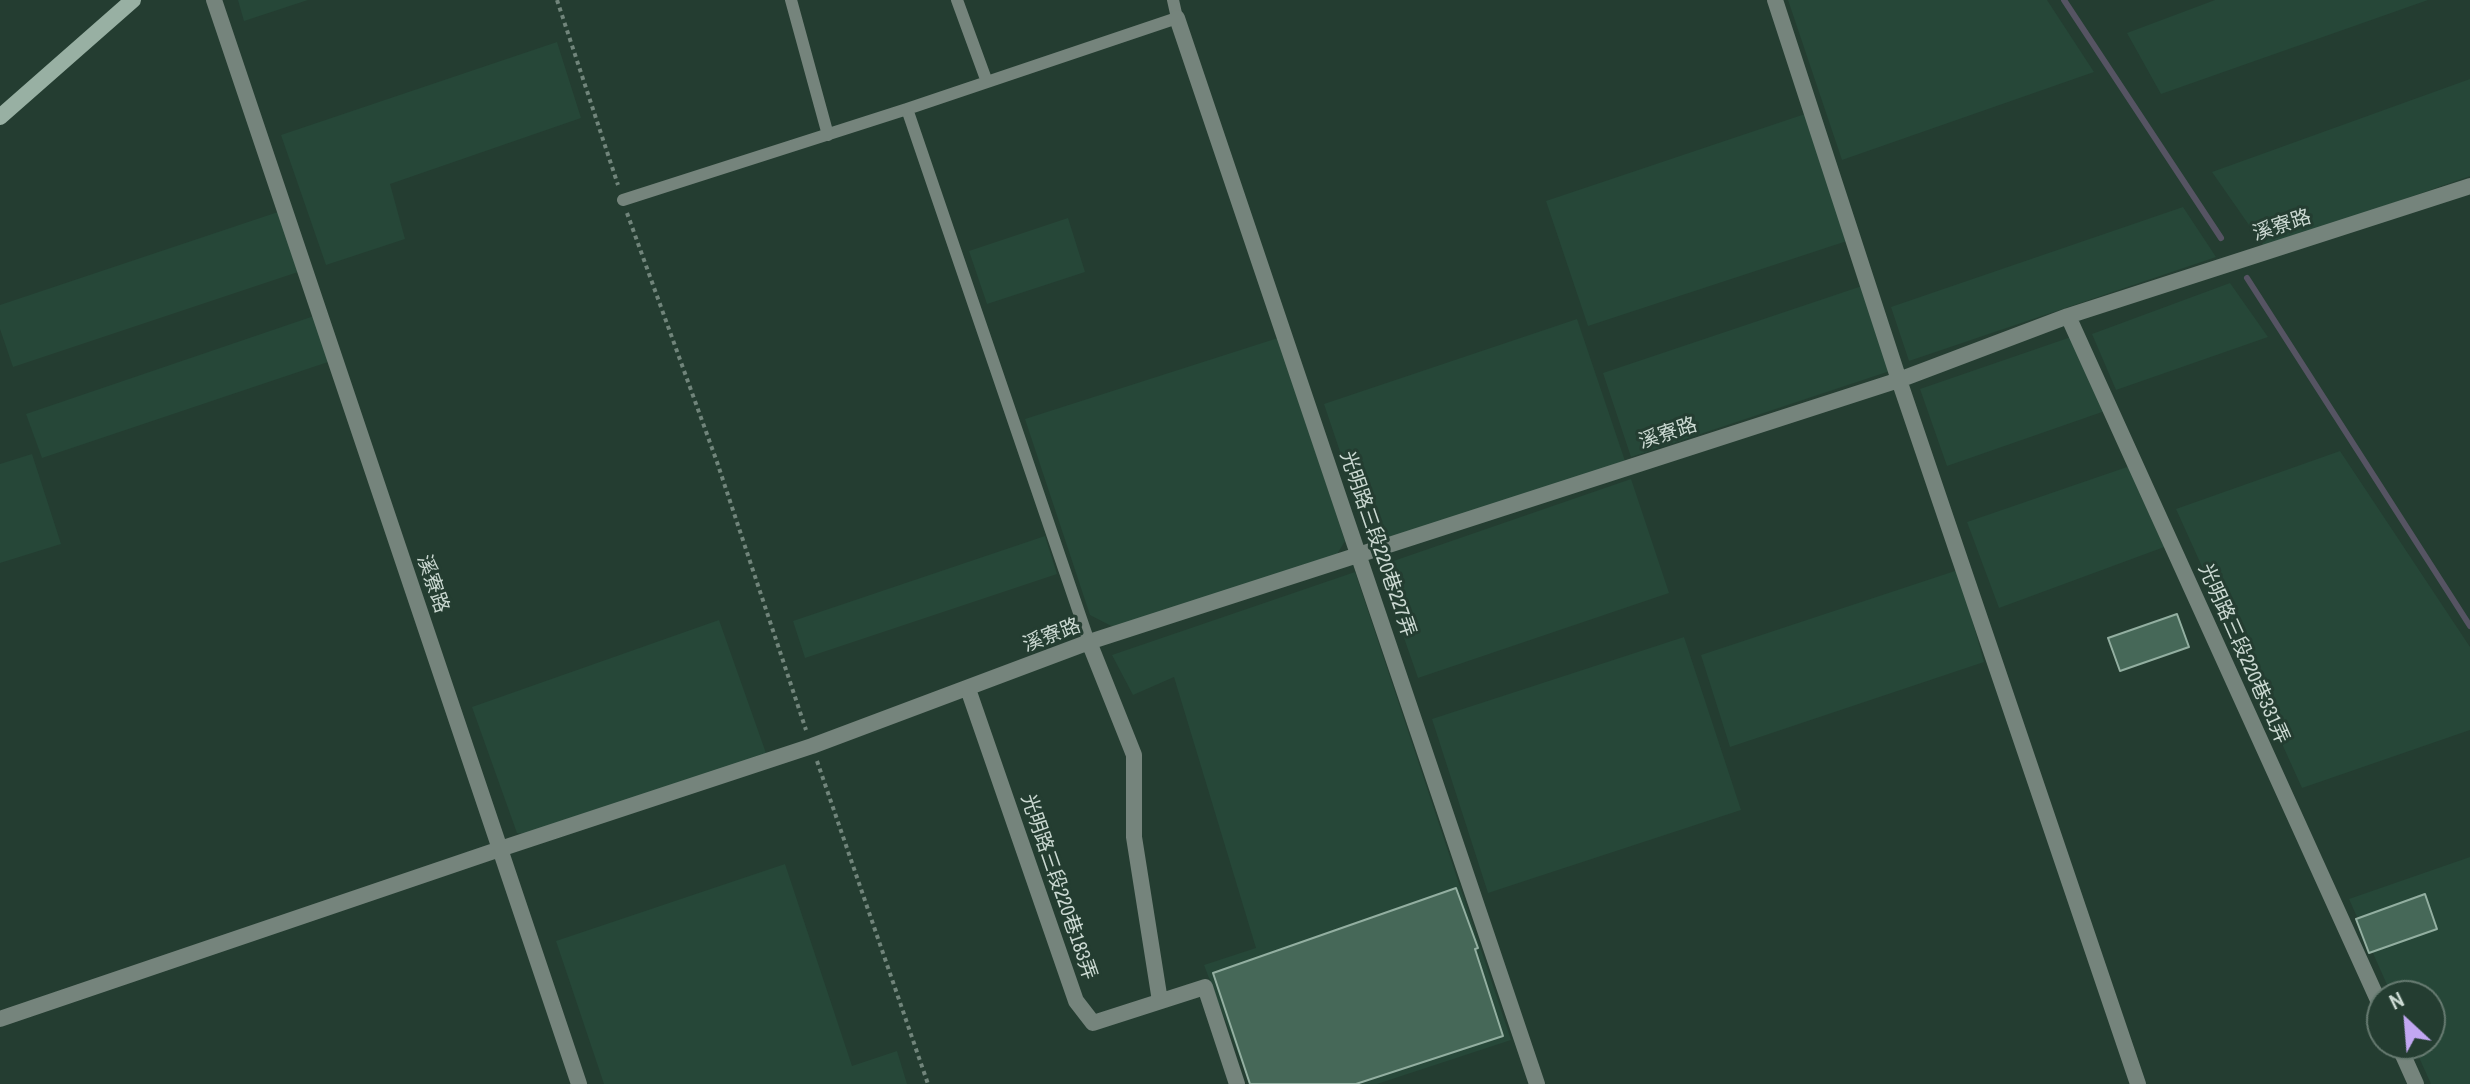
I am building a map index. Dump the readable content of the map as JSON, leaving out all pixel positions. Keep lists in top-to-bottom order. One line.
{"streets":{"street":["溪寮路","光明路三段220巷227弄","光明路三段220巷331弄","光明路三段220巷183弄"]},"crossings":[["溪寮路","光明路三段220巷227弄"],["溪寮路","光明路三段220巷331弄"],["溪寮路","光明路三段220巷183弄"]],"north":"top left"}
